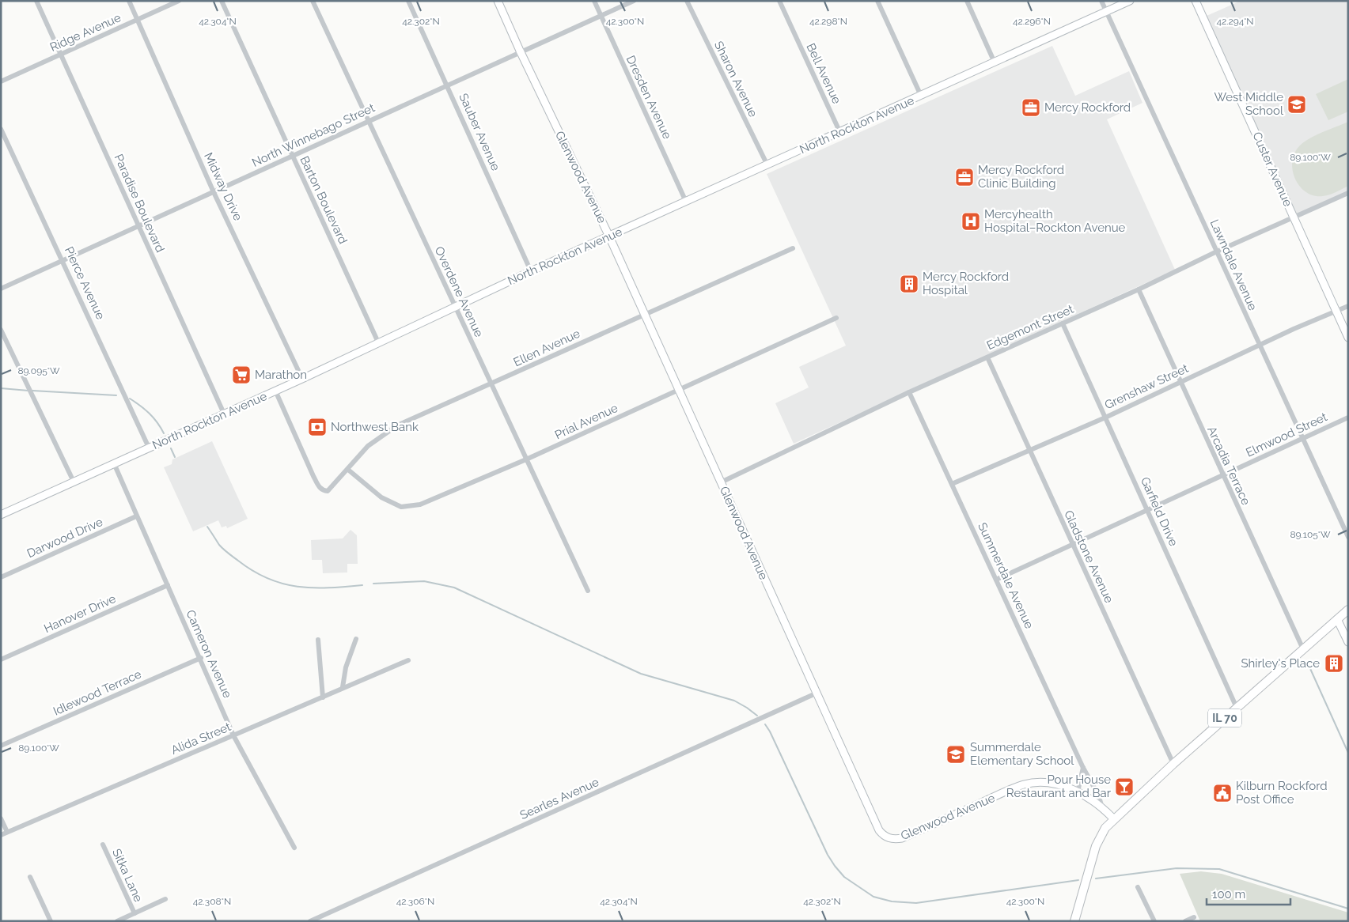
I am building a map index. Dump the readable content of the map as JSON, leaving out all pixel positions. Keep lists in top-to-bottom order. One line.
{"streets":{"main road":["IL 70"],"street":["Ridge Avenue","Bell Avenue","Sharon Avenue","Dresden Avenue","North Rockton Avenue","Sauber Avenue","North Winnebago Street","Custer Avenue","Glenwood Avenue","Midway Drive","Barton Boulevard","Paradise Boulevard","Lawndale Avenue","Pierce Avenue","Overdene Avenue","Edgemont Street","Ellen Avenue","Grenshaw Street","Prial Avenue","Elmwood Street","Arcadia Terrace","Garfield Drive","Darwood Drive","Gladstone Avenue","Summerdale Avenue","Hanover Drive","Cameron Avenue","Idlewood Terrace","Alida Street","Searles Avenue","Sitka Lane"]},"crossings":[["Ridge Avenue","Midway Drive"],["Ridge Avenue","Paradise Boulevard"],["Bell Avenue","North Rockton Avenue"],["Sharon Avenue","North Rockton Avenue"],["Dresden Avenue","North Rockton Avenue"],["Dresden Avenue","North Winnebago Street"],["North Rockton Avenue","Sauber Avenue"],["North Rockton Avenue","Glenwood Avenue"],["North Rockton Avenue","Midway Drive"],["North Rockton Avenue","Barton Boulevard"],["North Rockton Avenue","Paradise Boulevard"],["North Rockton Avenue","Lawndale Avenue"],["North Rockton Avenue","Pierce Avenue"],["North Rockton Avenue","Overdene Avenue"],["North Rockton Avenue","Ellen Avenue"],["North Rockton Avenue","Cameron Avenue"],["Sauber Avenue","North Winnebago Street"],["North Winnebago Street","Glenwood Avenue"],["North Winnebago Street","Midway Drive"],["North Winnebago Street","Barton Boulevard"],["North Winnebago Street","Paradise Boulevard"],["North Winnebago Street","Pierce Avenue"],["North Winnebago Street","Overdene Avenue"],["Custer Avenue","Edgemont Street"],["Custer Avenue","Grenshaw Street"],["Glenwood Avenue","Edgemont Street"],["Glenwood Avenue","Ellen Avenue"],["Glenwood Avenue","Prial Avenue"],["Glenwood Avenue","Summerdale Avenue"],["Glenwood Avenue","IL 70"],["Glenwood Avenue","Searles Avenue"],["Lawndale Avenue","Edgemont Street"],["Lawndale Avenue","Grenshaw Street"],["Lawndale Avenue","Elmwood Street"],["Overdene Avenue","Ellen Avenue"],["Overdene Avenue","Prial Avenue"],["Edgemont Street","Arcadia Terrace"],["Edgemont Street","Garfield Drive"],["Edgemont Street","Gladstone Avenue"],["Edgemont Street","Summerdale Avenue"],["Ellen Avenue","Prial Avenue"],["Grenshaw Street","Arcadia Terrace"],["Grenshaw Street","Garfield Drive"],["Grenshaw Street","Gladstone Avenue"],["Grenshaw Street","Summerdale Avenue"],["Elmwood Street","Arcadia Terrace"],["Elmwood Street","Garfield Drive"],["Elmwood Street","Gladstone Avenue"],["Elmwood Street","Summerdale Avenue"],["Arcadia Terrace","IL 70"],["Garfield Drive","IL 70"],["Darwood Drive","Cameron Avenue"],["Gladstone Avenue","IL 70"],["Hanover Drive","Cameron Avenue"],["Cameron Avenue","Idlewood Terrace"],["Cameron Avenue","Alida Street"]],"places":{"school or university":["West Middle School","Summerdale Elementary School"],"office":["Mercy Rockford","Mercy Rockford Clinic Building"],"hospital":["Mercyhealth Hospital–Rockton Avenue"],"building":["Mercy Rockford Hospital","Shirley's Place"],"supermarket":["Marathon"],"bank":["Northwest Bank"],"bar":["Pour House Restaurant and Bar"],"public building":["Kilburn Rockford Post Office"]},"scale_bar":"100 m","coordinates":["42.300°N","42.304°N","42.302°N","42.298°N","42.296°N","42.294°N","89.100°W","89.095°W","89.105°W","42.308°N","42.306°N"]}
